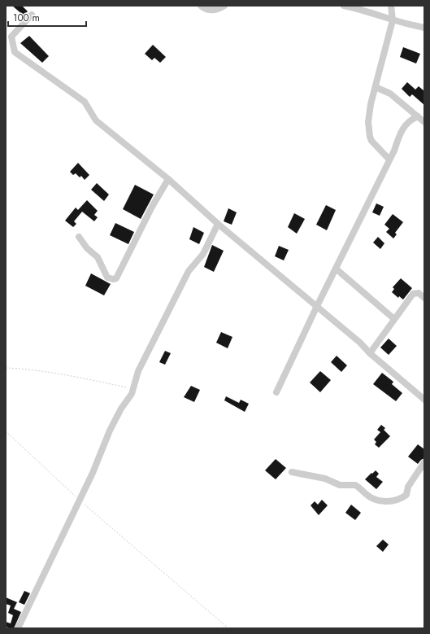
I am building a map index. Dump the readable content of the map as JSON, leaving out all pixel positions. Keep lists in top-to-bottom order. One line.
{"scale_bar":"100 m"}
